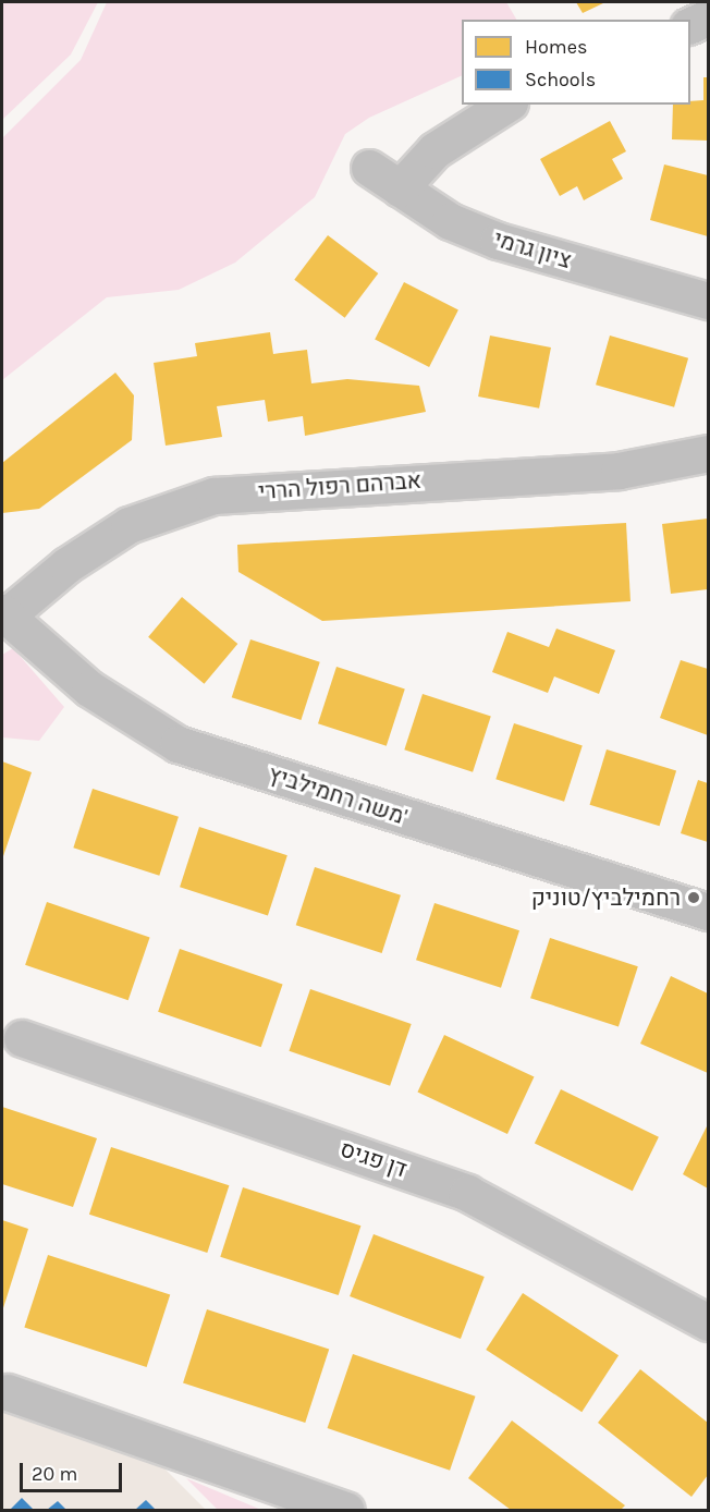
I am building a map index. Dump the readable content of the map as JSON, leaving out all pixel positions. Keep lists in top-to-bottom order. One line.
{"streets":{"street":["ציון גרמי","אברהם רפול הררי","משה רחמילביץ'","דן פגיס"]},"crossings":[["אברהם רפול הררי","משה רחמילביץ'"]],"places":["רחמילביץ/טוניק"],"legend":["Homes","Schools"],"scale_bar":"20 m"}
